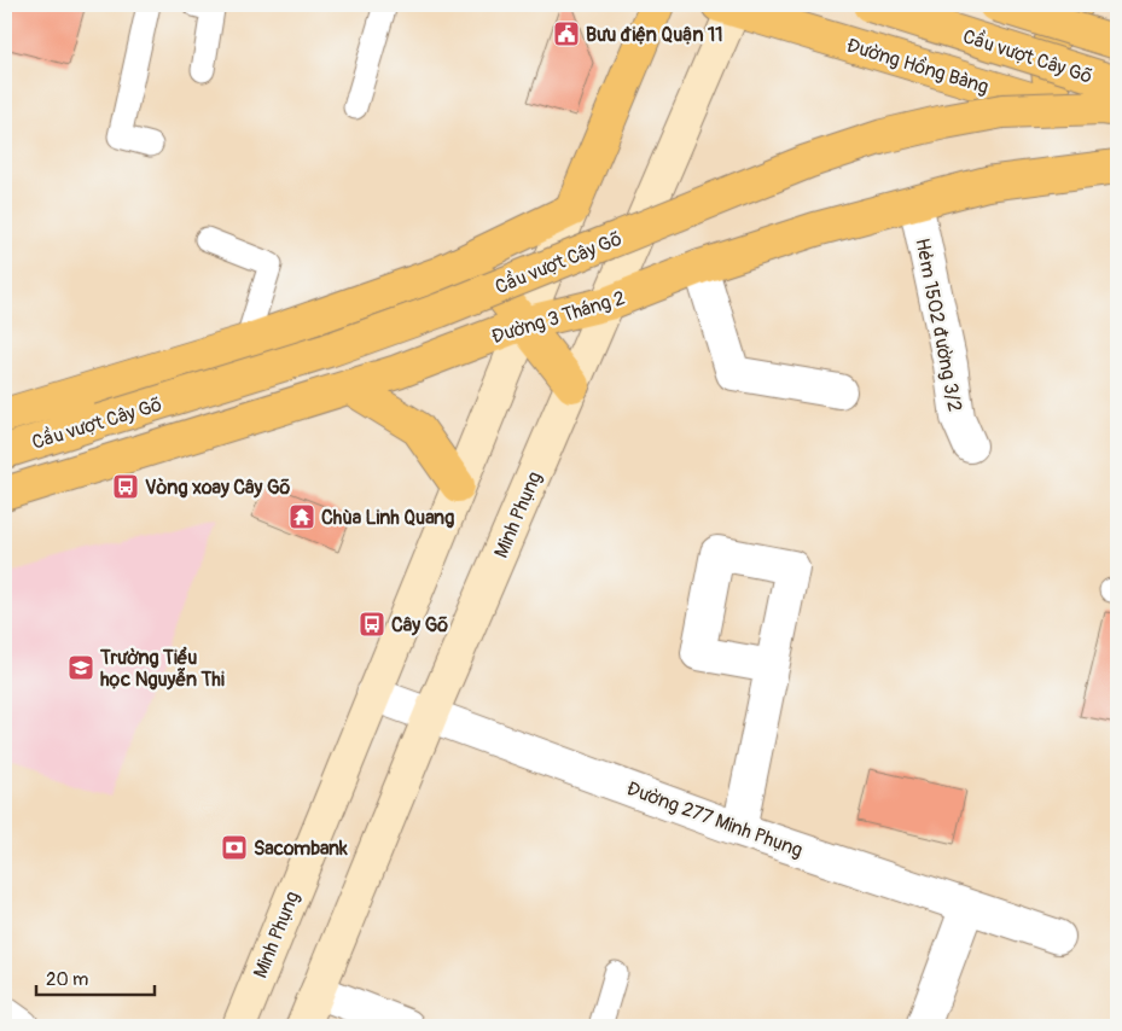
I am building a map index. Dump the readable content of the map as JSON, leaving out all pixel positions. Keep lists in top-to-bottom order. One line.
{"streets":{"main road":["Cầu vượt Cây Gõ","Đường Hồng Bàng","Đường 3 Tháng 2","Minh Phụng"],"street":["Hẻm 1502 đường 3/2","Đường 277 Minh Phụng"]},"crossings":[["Đường Hồng Bàng","Minh Phụng"],["Đường 3 Tháng 2","Hẻm 1502 đường 3/2"],["Đường 3 Tháng 2","Minh Phụng"],["Minh Phụng","Đường 277 Minh Phụng"]],"places":{"public building":["Bưu điện Quận 11"],"bus stop":["Vòng xoay Cây Gõ","Cây Gõ"],"temple":["Chùa Linh Quang"],"school or university":["Trường Tiểu học Nguyễn Thi"],"bank":["Sacombank"]},"scale_bar":"20 m"}
